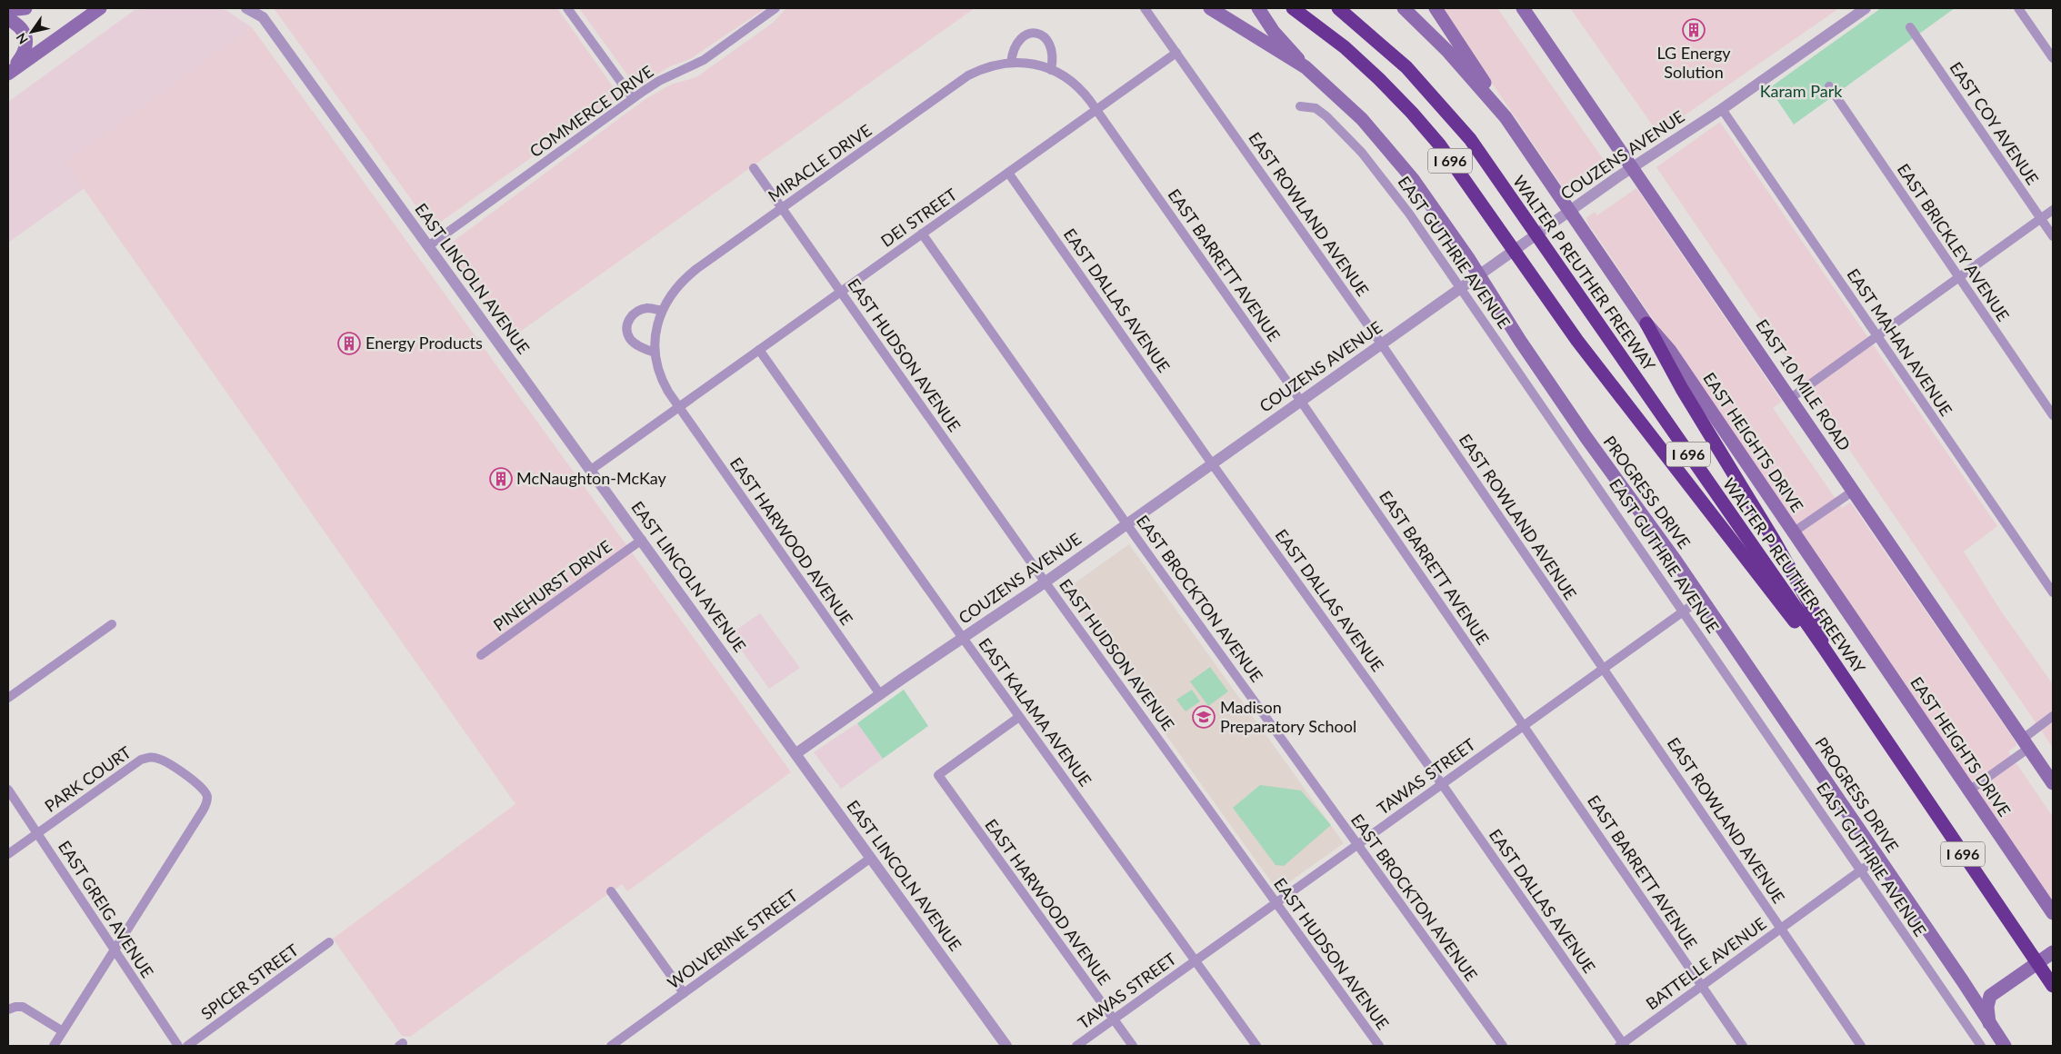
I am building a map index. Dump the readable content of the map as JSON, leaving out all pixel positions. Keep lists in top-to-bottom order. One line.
{"streets":{"highway":["I 696","WALTER P REUTHER FREEWAY"],"main road":["EAST 10 MILE ROAD","EAST HEIGHTS DRIVE","PROGRESS DRIVE"],"street":["COMMERCE DRIVE","EAST COY AVENUE","COUZENS AVENUE","MIRACLE DRIVE","EAST ROWLAND AVENUE","DEI STREET","EAST BRICKLEY AVENUE","EAST GUTHRIE AVENUE","EAST BARRETT AVENUE","EAST LINCOLN AVENUE","EAST DALLAS AVENUE","EAST MAHAN AVENUE","EAST HUDSON AVENUE","EAST HARWOOD AVENUE","PINEHURST DRIVE","EAST BROCKTON AVENUE","EAST KALAMA AVENUE","TAWAS STREET","PARK COURT","EAST GREIG AVENUE","WOLVERINE STREET","BATTELLE AVENUE","SPICER STREET"]},"crossings":[["COMMERCE DRIVE","EAST LINCOLN AVENUE"],["COUZENS AVENUE","EAST ROWLAND AVENUE"],["COUZENS AVENUE","EAST GUTHRIE AVENUE"],["COUZENS AVENUE","EAST BARRETT AVENUE"],["COUZENS AVENUE","EAST LINCOLN AVENUE"],["COUZENS AVENUE","EAST DALLAS AVENUE"],["COUZENS AVENUE","EAST MAHAN AVENUE"],["COUZENS AVENUE","EAST HUDSON AVENUE"],["COUZENS AVENUE","EAST 10 MILE ROAD"],["COUZENS AVENUE","EAST HEIGHTS DRIVE"],["COUZENS AVENUE","PROGRESS DRIVE"],["COUZENS AVENUE","EAST HARWOOD AVENUE"],["COUZENS AVENUE","EAST BROCKTON AVENUE"],["COUZENS AVENUE","EAST KALAMA AVENUE"],["I 696","WALTER P REUTHER FREEWAY"],["MIRACLE DRIVE","DEI STREET"],["MIRACLE DRIVE","EAST BARRETT AVENUE"],["MIRACLE DRIVE","EAST HUDSON AVENUE"],["MIRACLE DRIVE","EAST HARWOOD AVENUE"],["EAST ROWLAND AVENUE","DEI STREET"],["EAST ROWLAND AVENUE","TAWAS STREET"],["EAST ROWLAND AVENUE","BATTELLE AVENUE"],["DEI STREET","EAST BARRETT AVENUE"],["DEI STREET","EAST LINCOLN AVENUE"],["DEI STREET","EAST DALLAS AVENUE"],["DEI STREET","EAST HUDSON AVENUE"],["DEI STREET","EAST HARWOOD AVENUE"],["DEI STREET","EAST BROCKTON AVENUE"],["DEI STREET","EAST KALAMA AVENUE"],["EAST GUTHRIE AVENUE","TAWAS STREET"],["EAST GUTHRIE AVENUE","BATTELLE AVENUE"],["EAST BARRETT AVENUE","TAWAS STREET"],["EAST BARRETT AVENUE","BATTELLE AVENUE"],["EAST LINCOLN AVENUE","PINEHURST DRIVE"],["EAST LINCOLN AVENUE","WOLVERINE STREET"],["EAST DALLAS AVENUE","TAWAS STREET"],["EAST DALLAS AVENUE","BATTELLE AVENUE"],["EAST HUDSON AVENUE","TAWAS STREET"],["PROGRESS DRIVE","TAWAS STREET"],["PROGRESS DRIVE","BATTELLE AVENUE"],["EAST HARWOOD AVENUE","EAST KALAMA AVENUE"],["EAST HARWOOD AVENUE","TAWAS STREET"],["EAST BROCKTON AVENUE","TAWAS STREET"],["EAST KALAMA AVENUE","TAWAS STREET"],["PARK COURT","EAST GREIG AVENUE"]],"parks":["Karam Park"],"places":{"building":["LG Energy Solution","Energy Products","McNaughton-McKay"],"school or university":["Madison Preparatory School"]},"north":"bottom left"}
